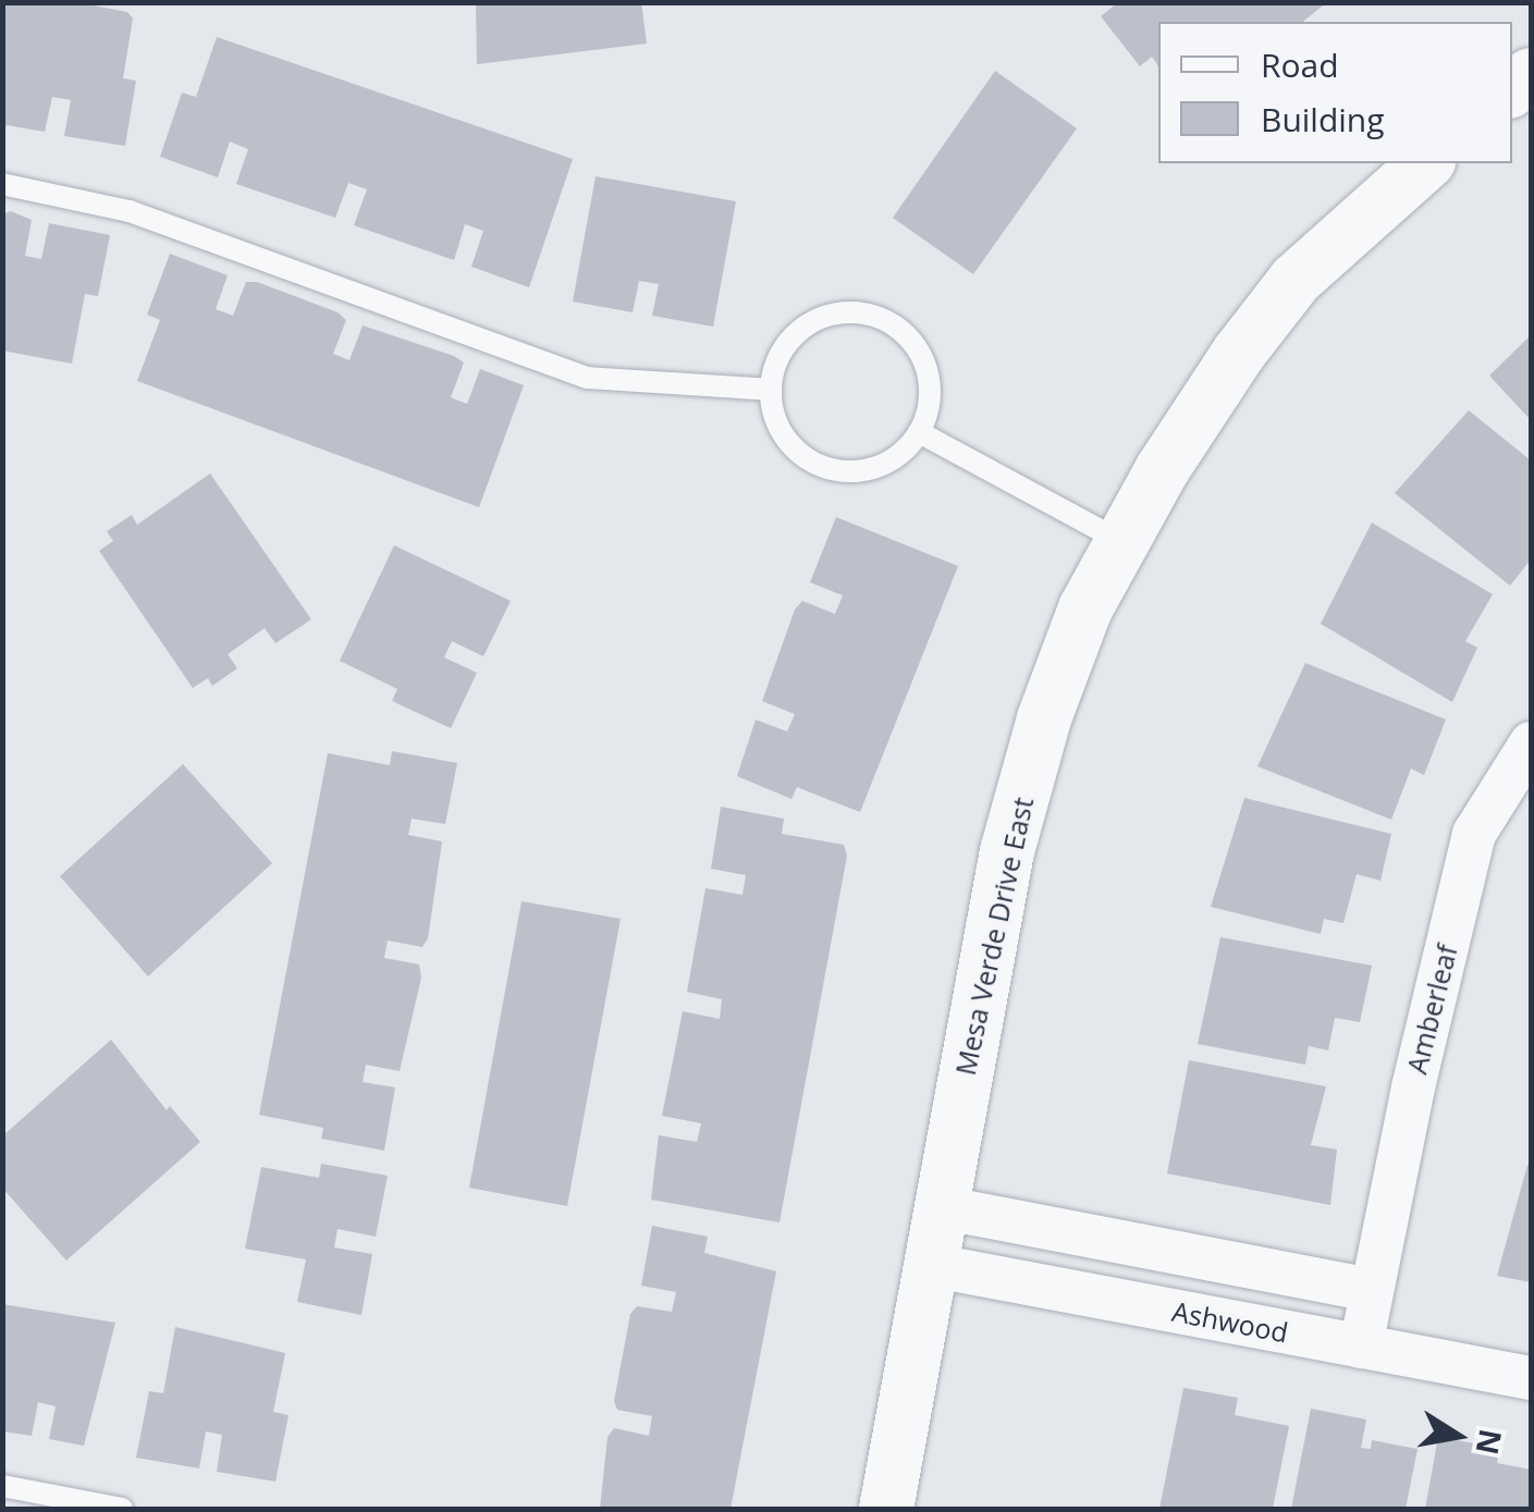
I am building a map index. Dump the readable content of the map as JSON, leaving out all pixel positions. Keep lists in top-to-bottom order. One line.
{"streets":{"street":["Mesa Verde Drive East","Amberleaf","Ashwood"]},"crossings":[["Mesa Verde Drive East","Ashwood"],["Amberleaf","Ashwood"]],"legend":["Road","Building"],"north":"right"}
